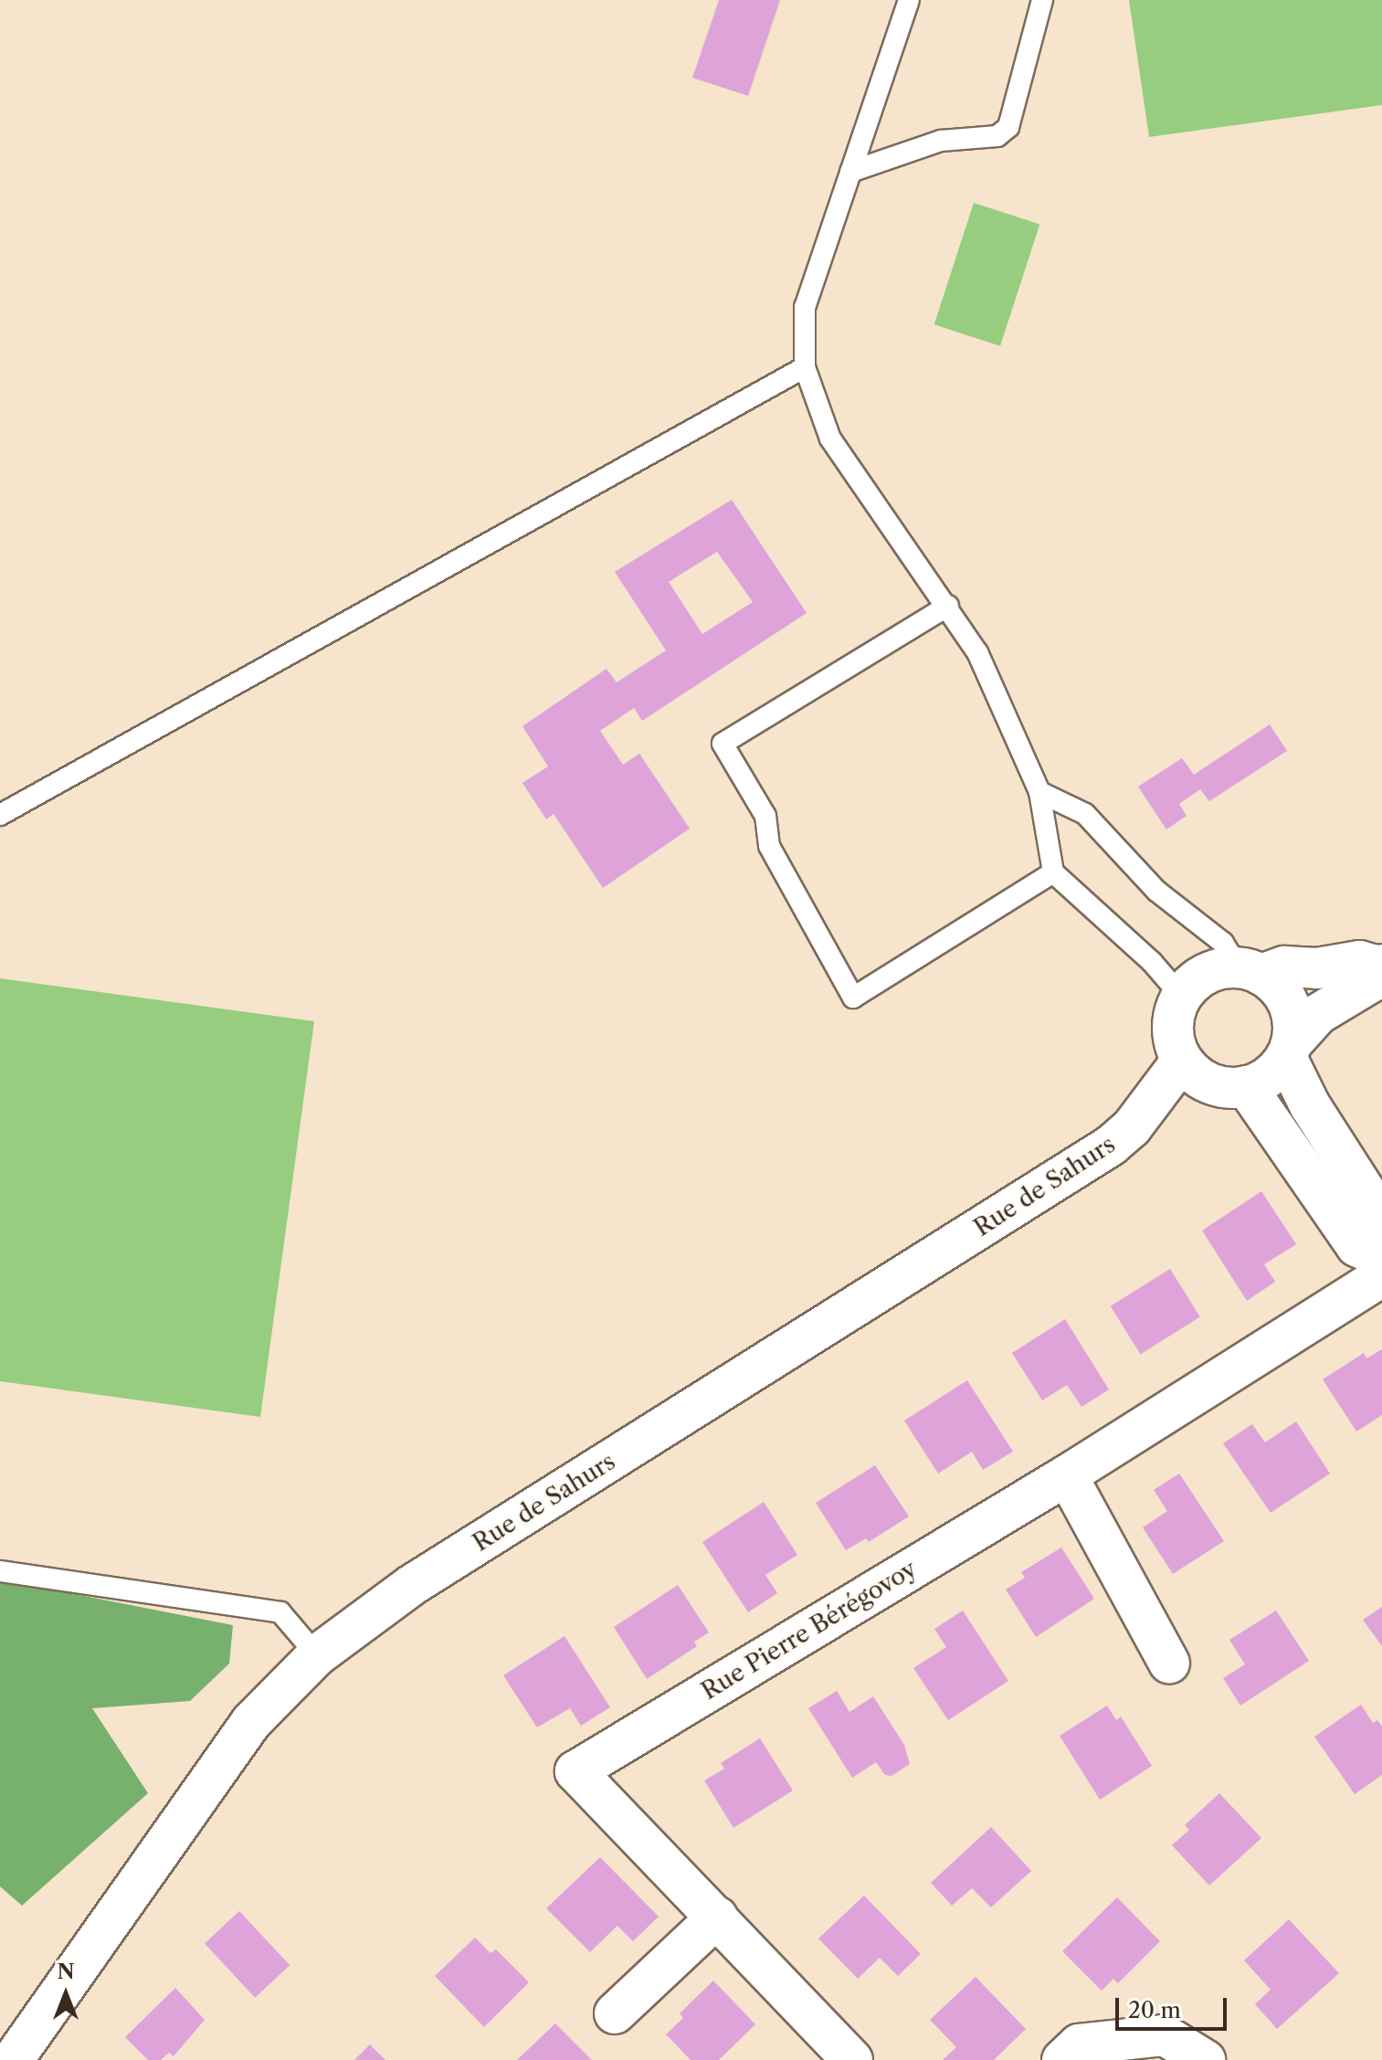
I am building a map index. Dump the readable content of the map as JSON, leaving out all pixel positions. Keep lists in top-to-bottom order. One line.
{"streets":{"street":["Rue de Sahurs","Rue Pierre Bérégovoy"]},"scale_bar":"20 m","north":"top"}
